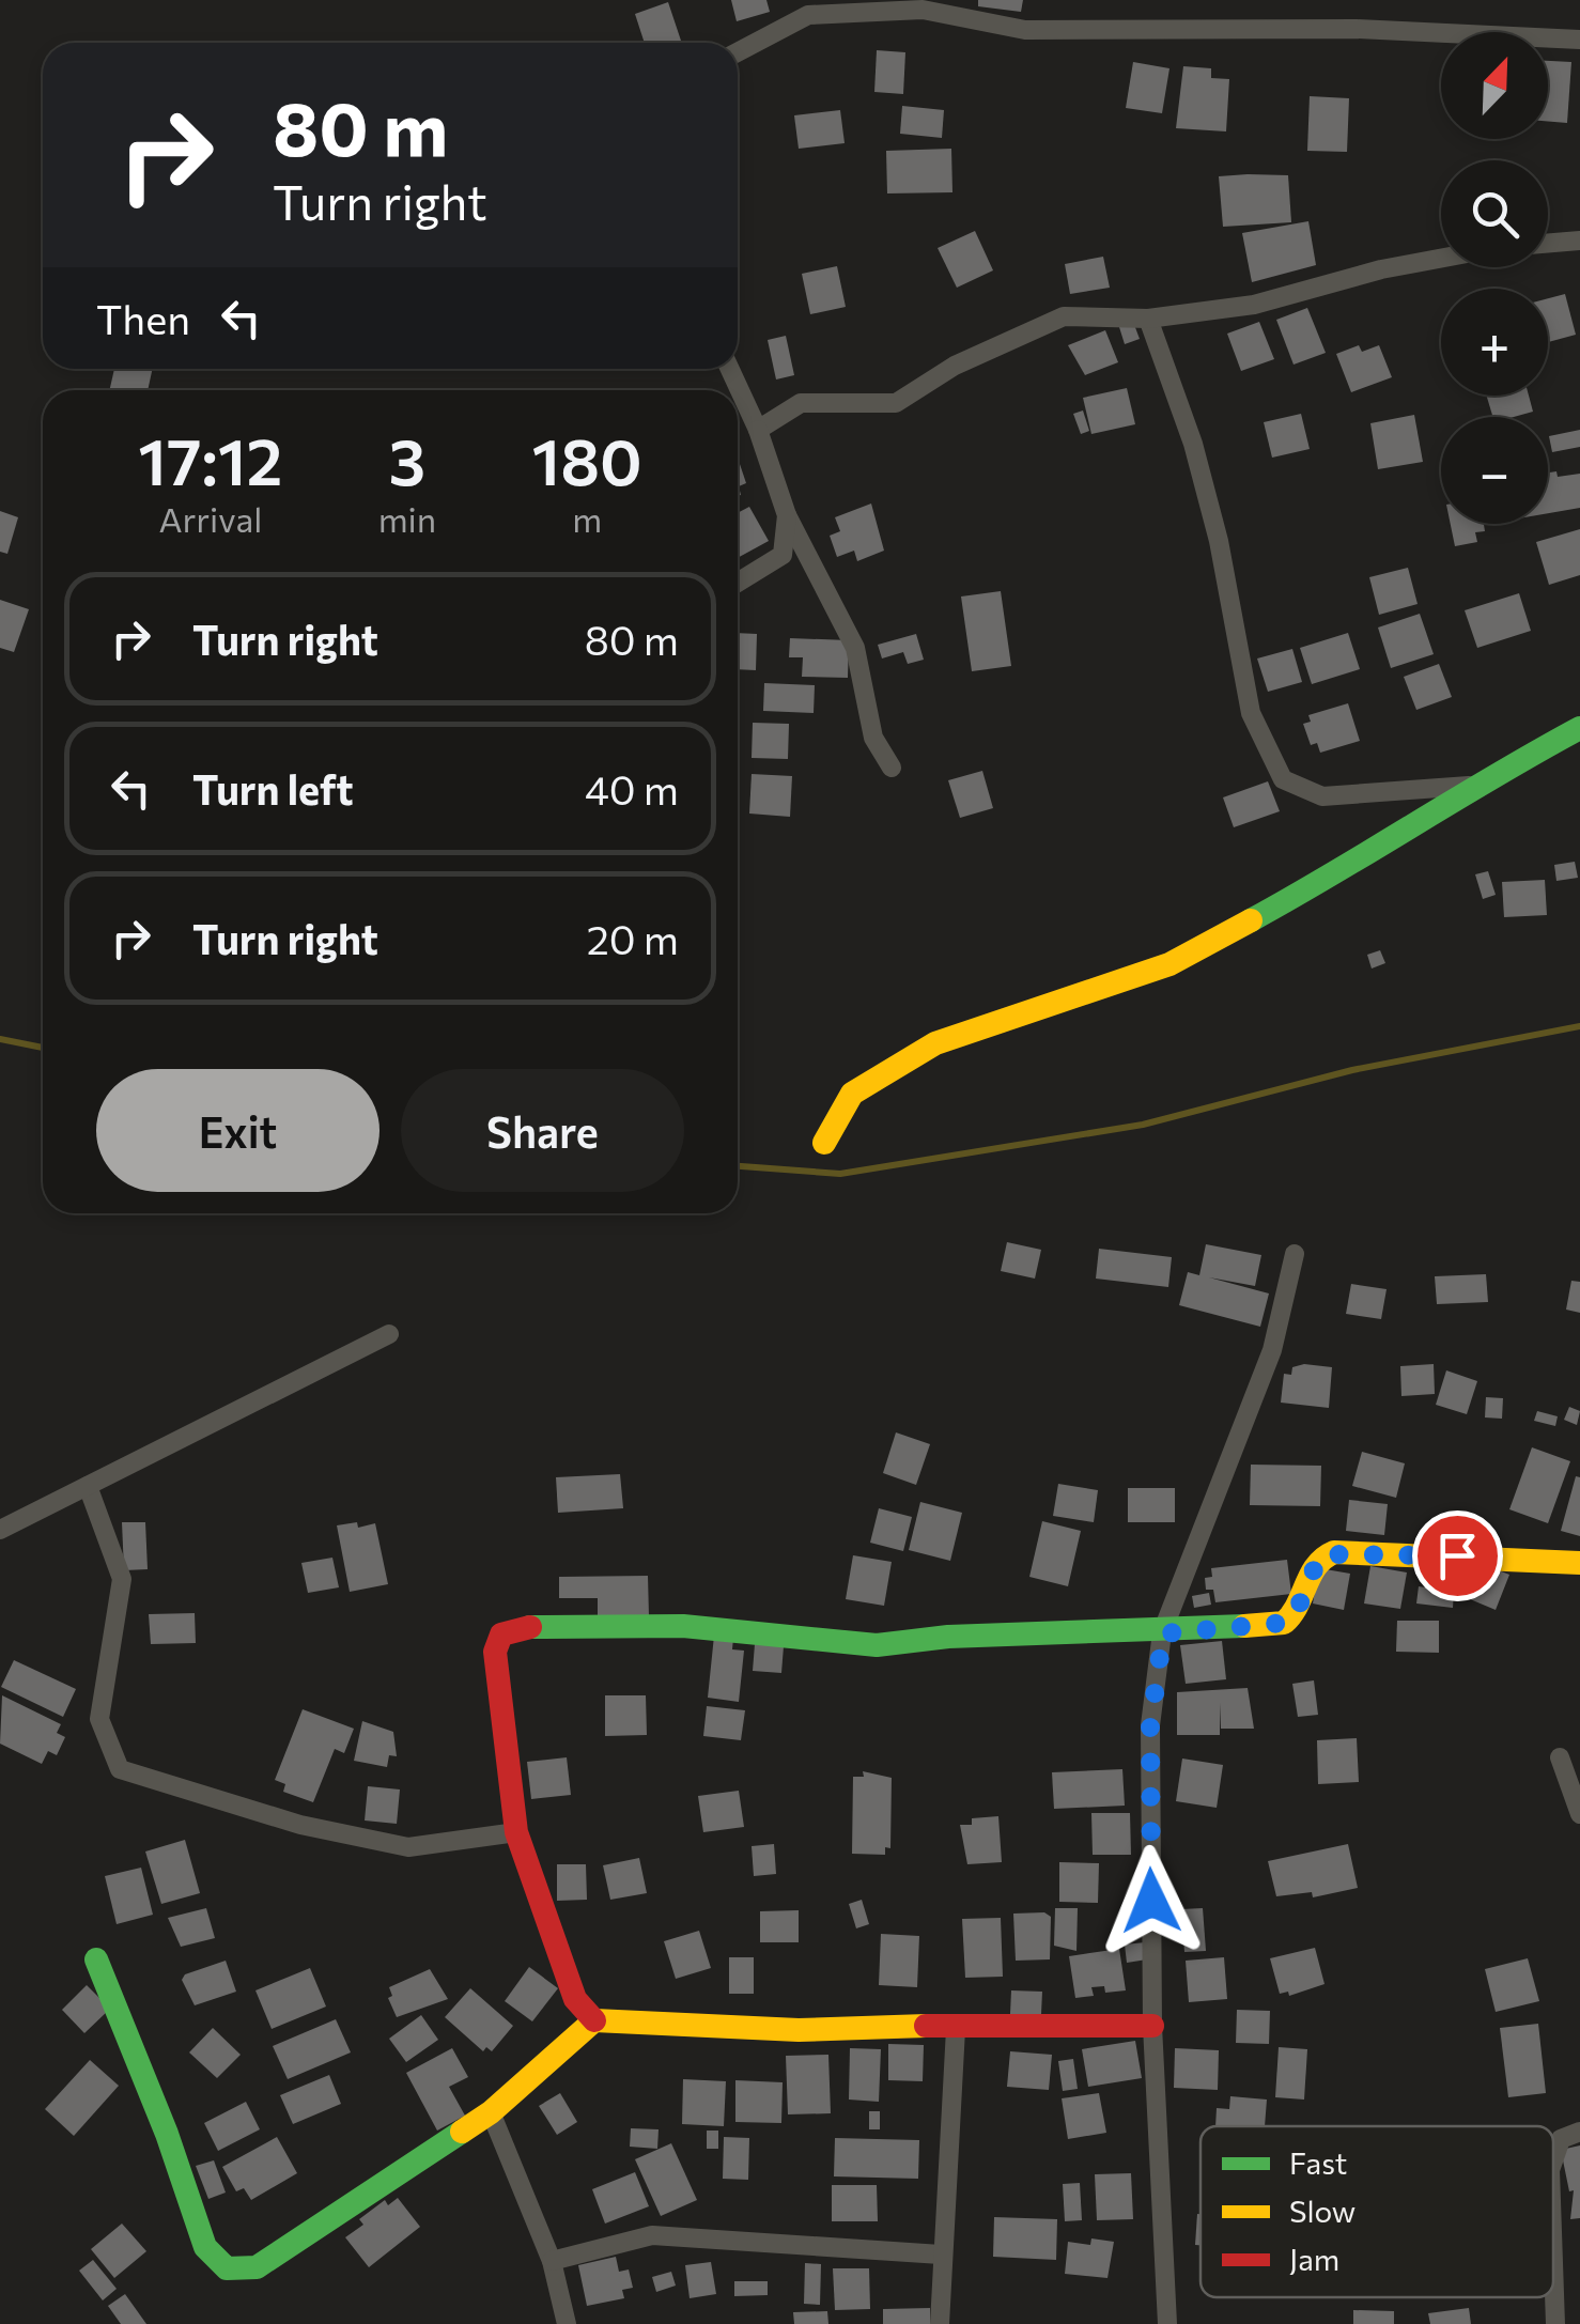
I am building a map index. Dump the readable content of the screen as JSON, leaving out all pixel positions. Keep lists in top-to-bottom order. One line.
{"legend":["Fast","Slow","Jam"],"north":"top right","page":{"map_buttons":["+","−"],"turn":["80 m","Turn right"],"then":"Then","eta":["17:12","Arrival","3","min","180","m"],"list":[{"name":"Turn right","value":"80 m"},{"name":"Turn left","value":"40 m"},{"name":"Turn right","value":"20 m"}],"buttons":["Exit","Share"]}}
